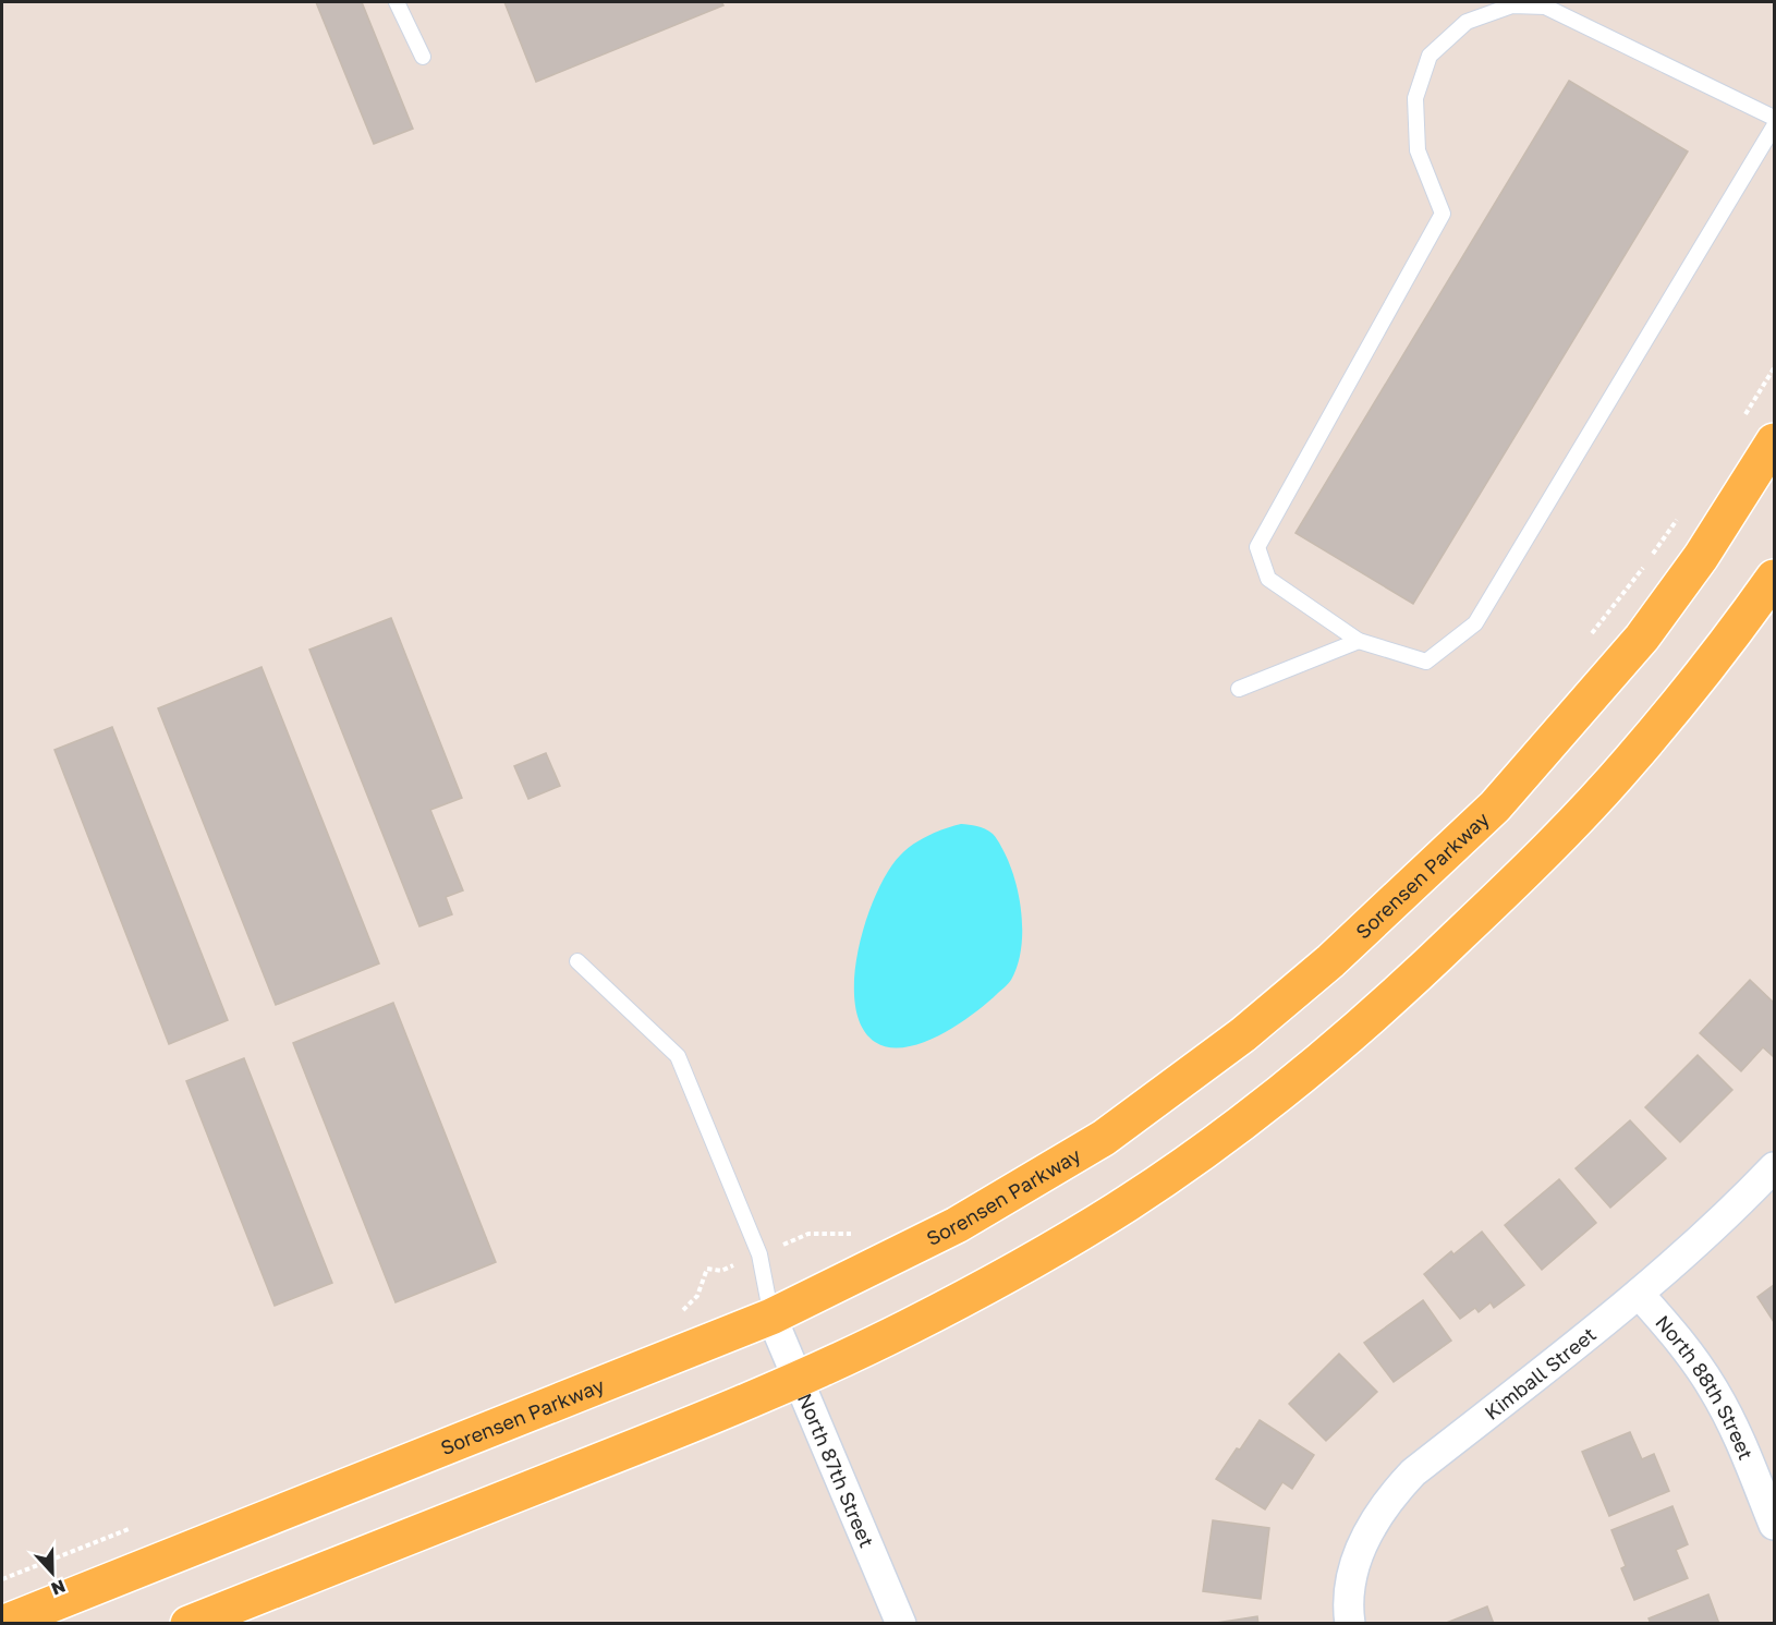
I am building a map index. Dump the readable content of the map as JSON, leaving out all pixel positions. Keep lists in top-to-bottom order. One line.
{"streets":{"main road":["Sorensen Parkway"],"street":["Kimball Street","North 88th Street","North 87th Street"]},"crossings":[["Sorensen Parkway","North 87th Street"],["Kimball Street","North 88th Street"]],"north":"bottom"}
